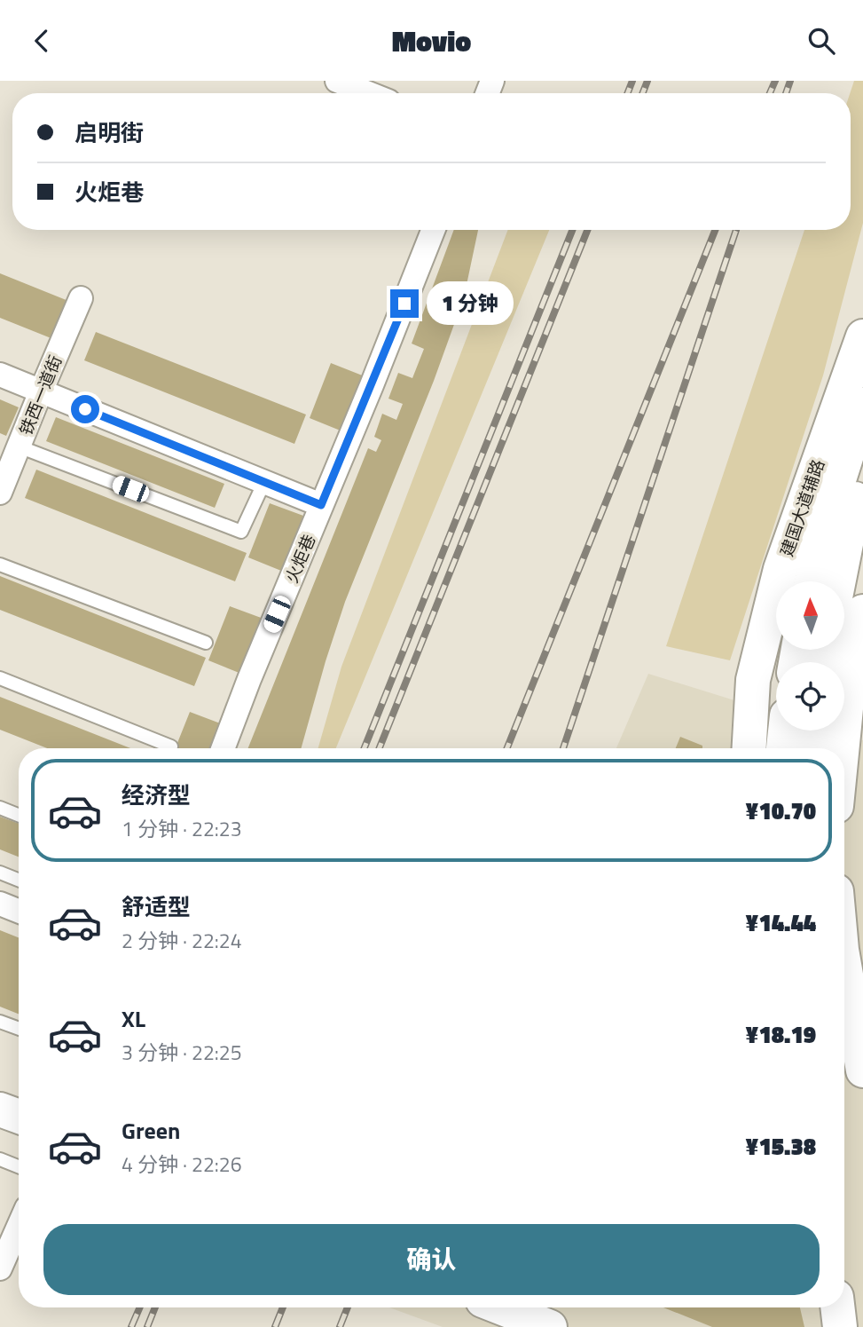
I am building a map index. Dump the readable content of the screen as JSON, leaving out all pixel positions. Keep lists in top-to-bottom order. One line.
{"streets":{"main road":["建国大道辅路"],"street":["铁西一道街","火炬巷"]},"north":"top","page":{"header":"Movio","banner":["启明街","火炬巷"],"bubble":"1 分钟","list":[{"name":"经济型","note":"1 分钟 · 22:23","value":"¥10.70"},{"name":"舒适型","note":"2 分钟 · 22:24","value":"¥14.44"},{"name":"XL","note":"3 分钟 · 22:25","value":"¥18.19"},{"name":"Green","note":"4 分钟 · 22:26","value":"¥15.38"}],"buttons":"确认"}}
